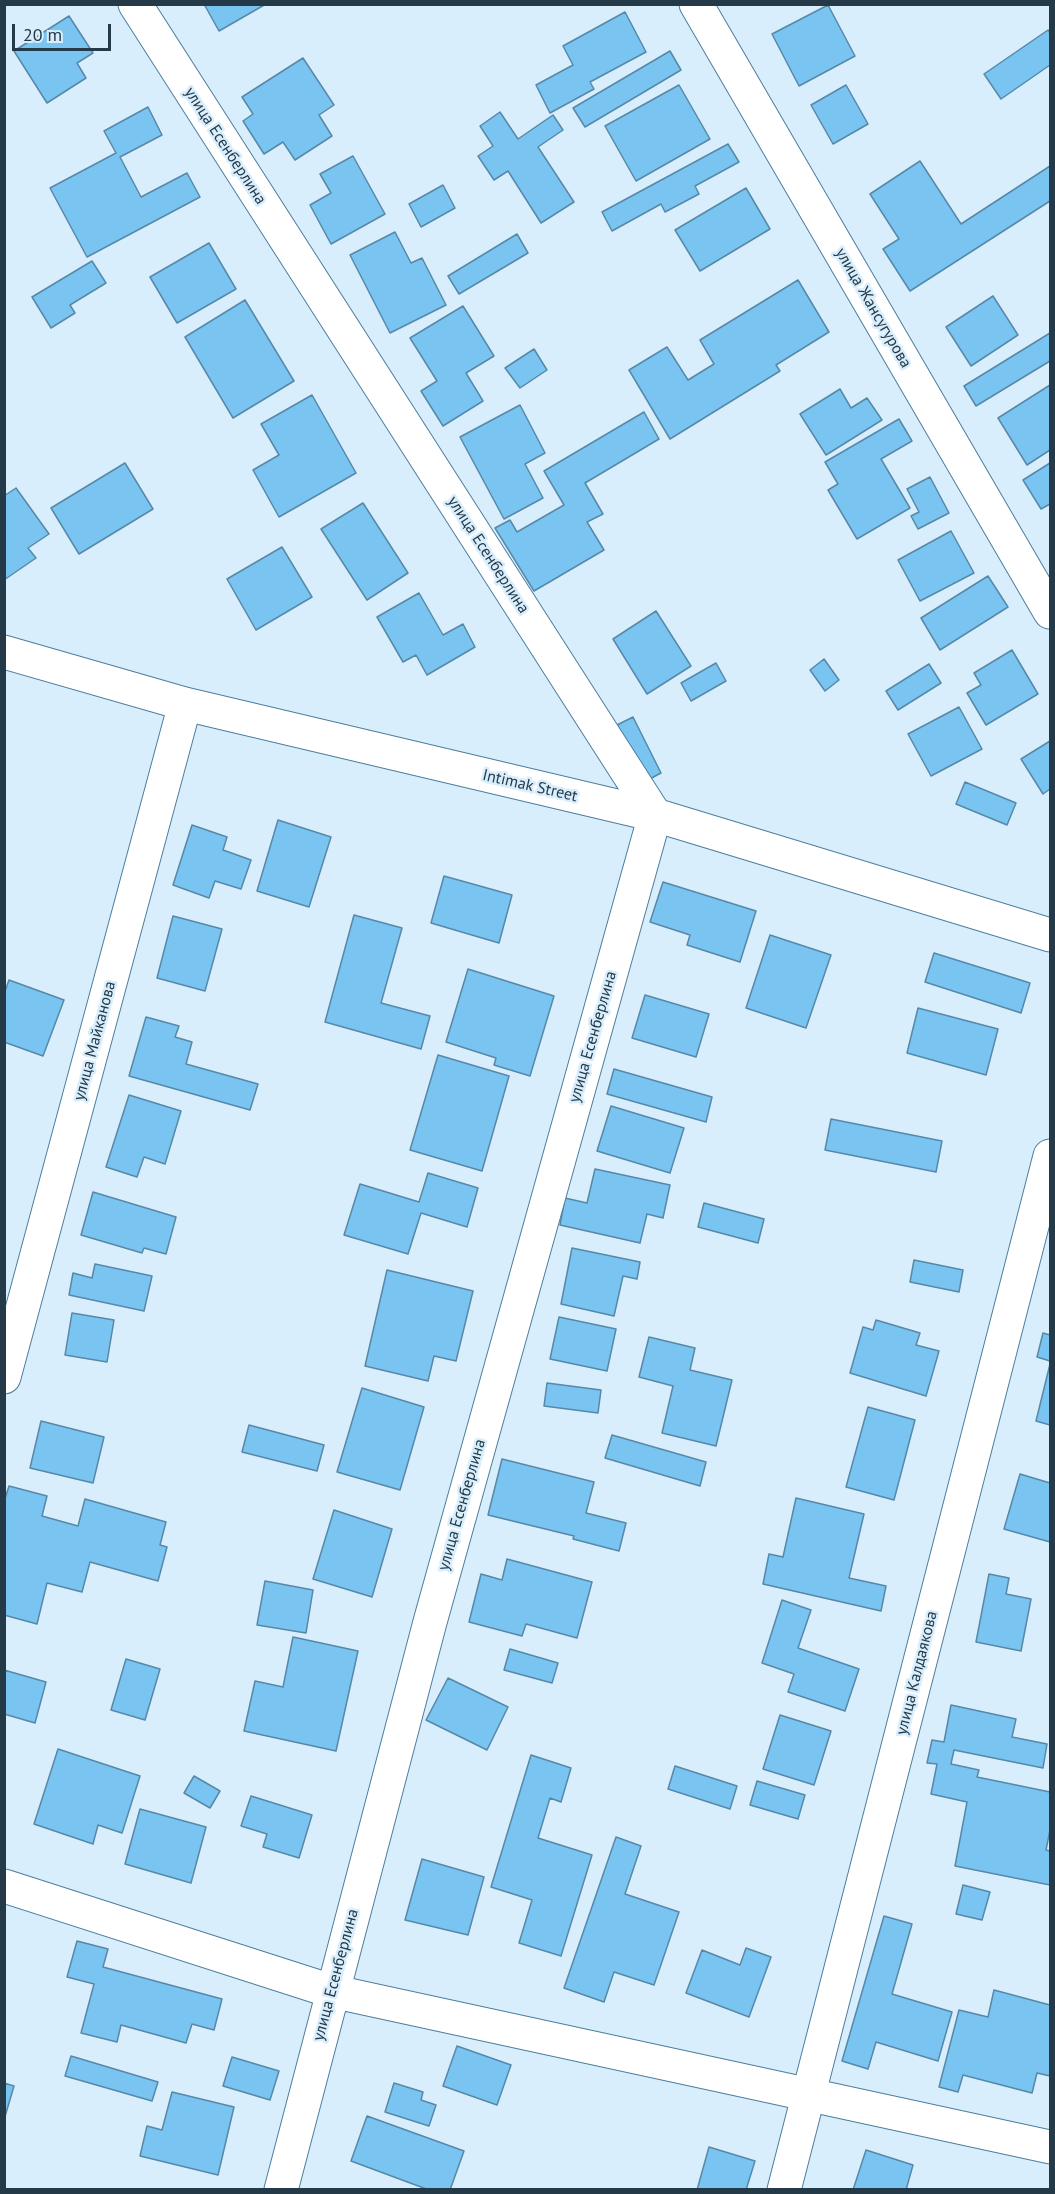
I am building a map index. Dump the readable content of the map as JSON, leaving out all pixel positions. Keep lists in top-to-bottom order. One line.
{"streets":{"street":["улица Есенберлина","улица Жансугурова","Intimak Street","улица Майканова","улица Калдаякова"]},"crossings":[["улица Есенберлина","Intimak Street"],["Intimak Street","улица Майканова"]],"scale_bar":"20 m"}
